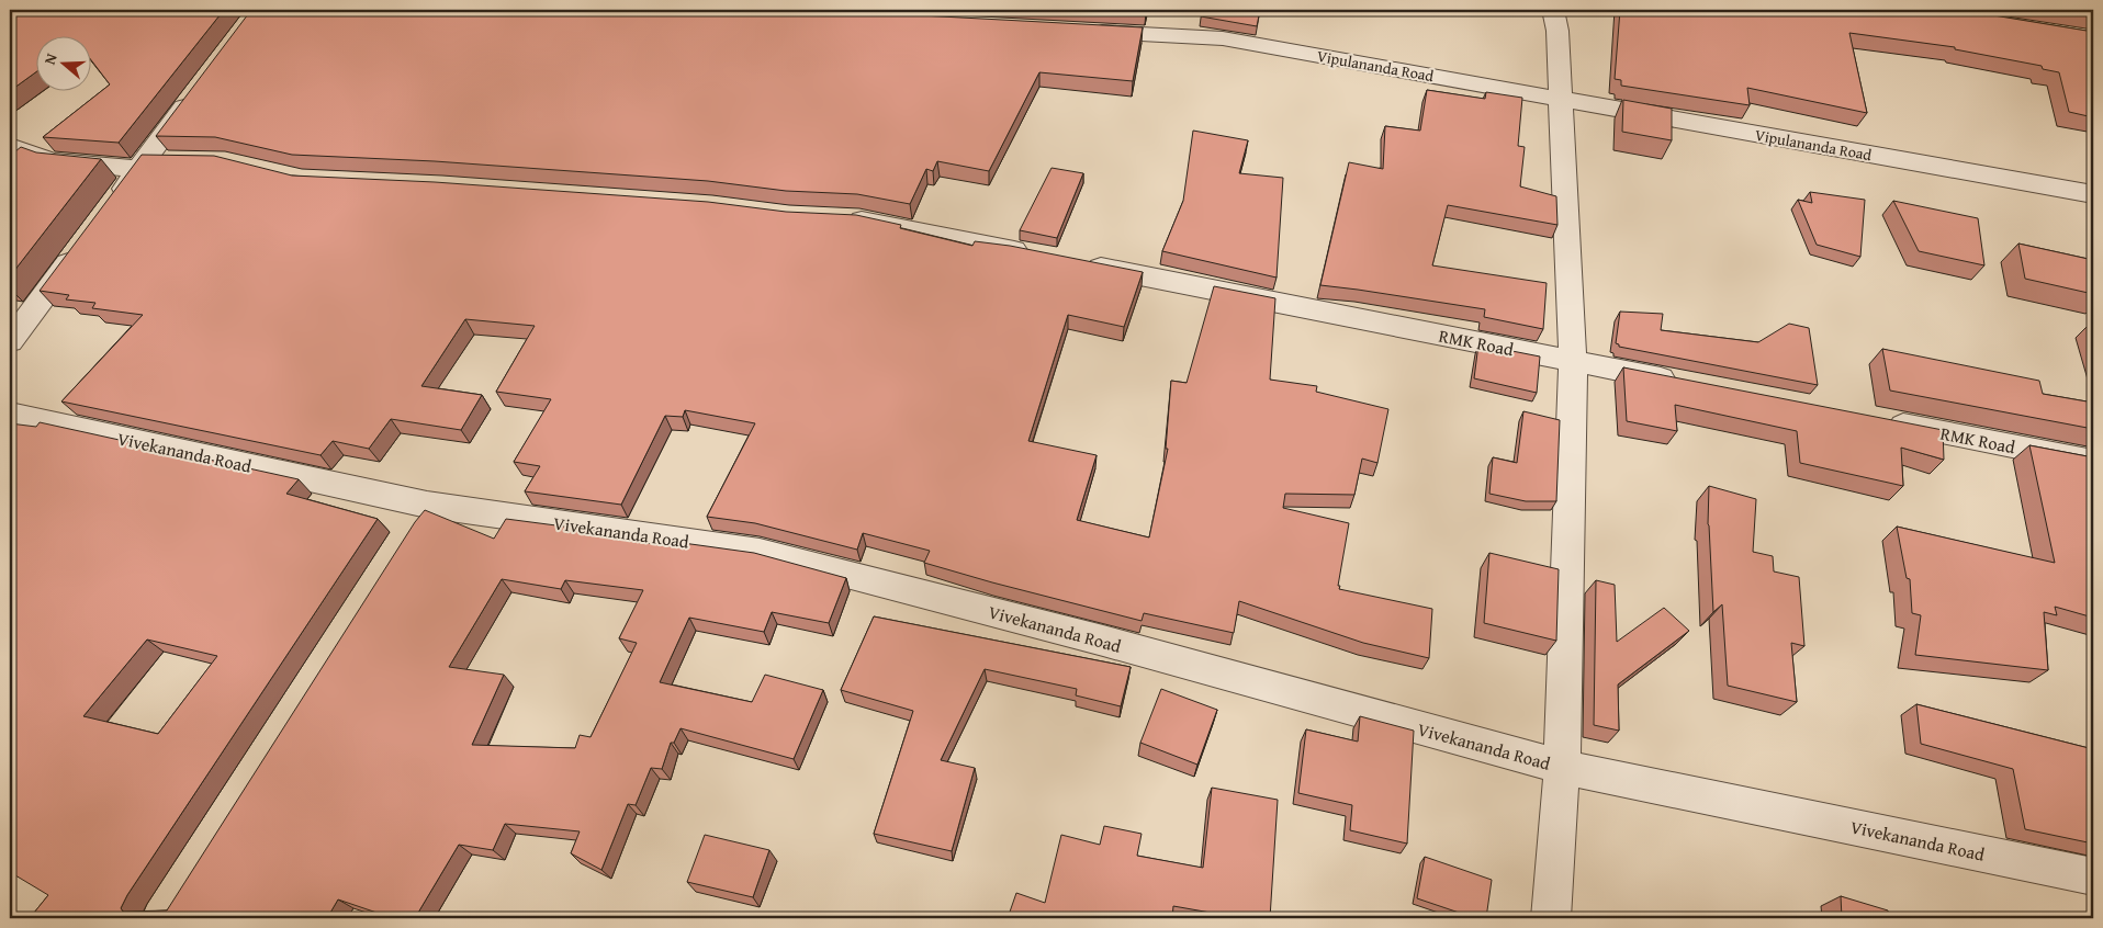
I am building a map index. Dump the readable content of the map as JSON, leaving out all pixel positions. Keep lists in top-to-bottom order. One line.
{"streets":{"street":["Vipulananda Road","RMK Road","Vivekananda Road"]},"north":"left"}
